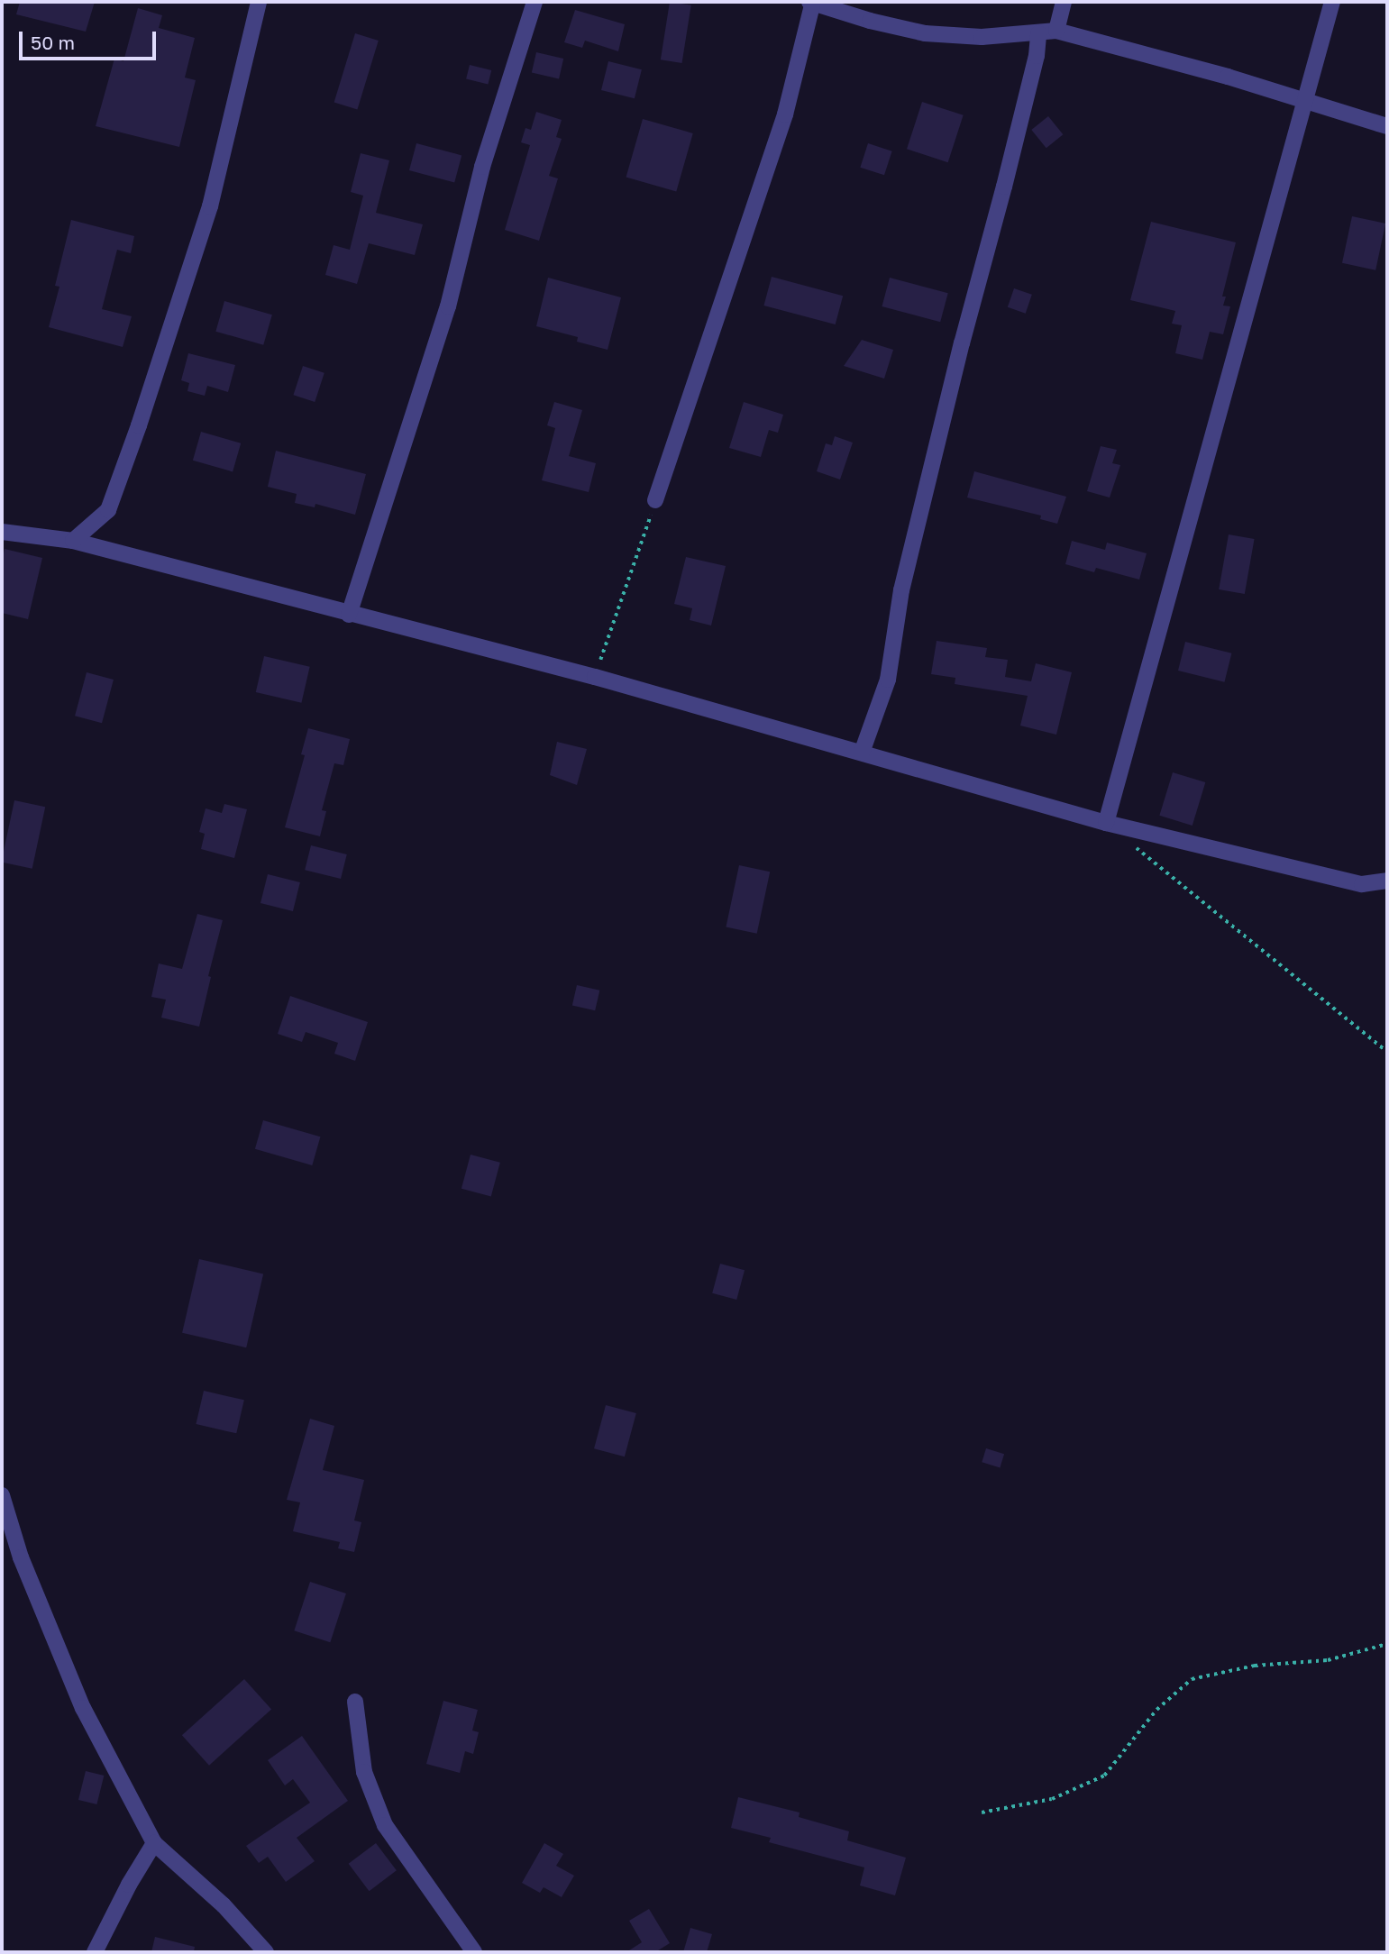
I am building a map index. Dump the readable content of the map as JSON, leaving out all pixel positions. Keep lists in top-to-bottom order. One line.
{"scale_bar":"50 m"}
